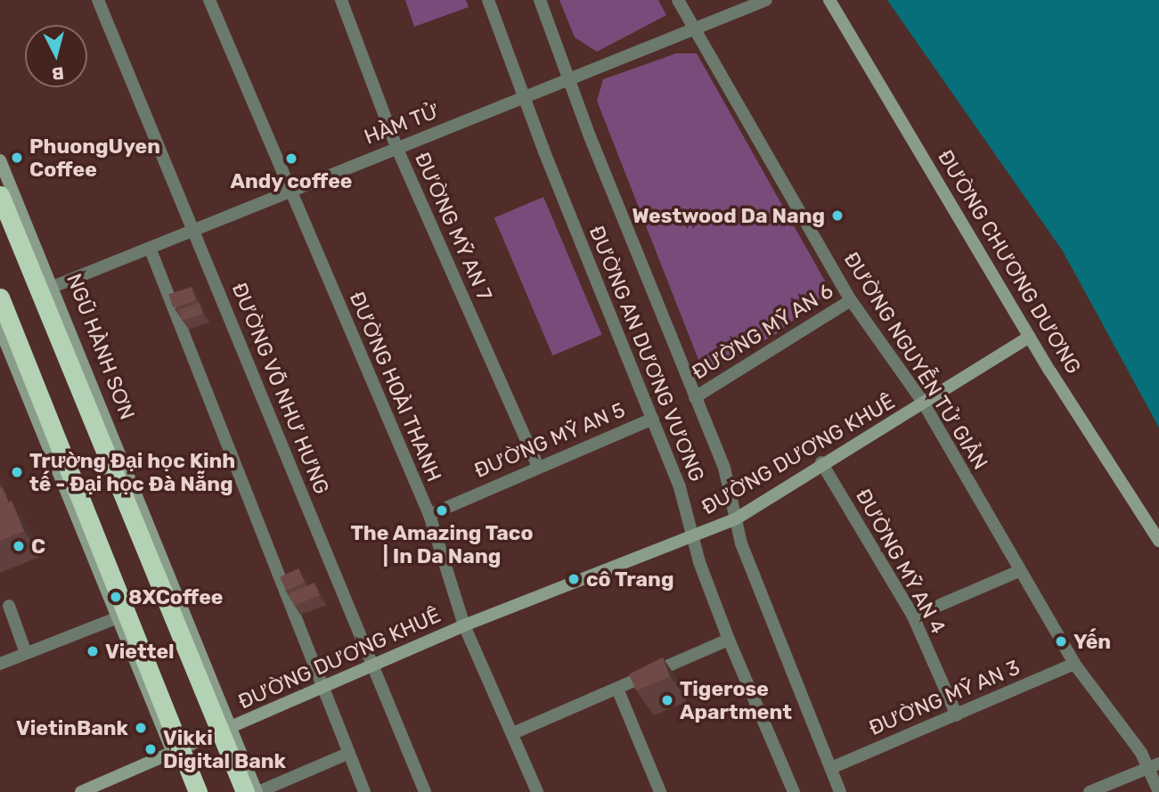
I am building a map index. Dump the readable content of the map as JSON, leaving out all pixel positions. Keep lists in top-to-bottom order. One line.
{"streets":{"highway":["NGŨ HÀNH SƠN"],"main road":["ĐƯỜNG CHƯƠNG DƯƠNG","ĐƯỜNG DƯƠNG KHUÊ"],"street":["HÀM TỬ","ĐƯỜNG MỸ AN 7","ĐƯỜNG MỸ AN 6","ĐƯỜNG AN DƯƠNG VƯƠNG","ĐƯỜNG NGUYỄN TỬ GIẢN","ĐƯỜNG HOÀI THANH","ĐƯỜNG VÕ NHƯ HƯNG","ĐƯỜNG MỸ AN 5","ĐƯỜNG MỸ AN 4","ĐƯỜNG MỸ AN 3"]},"crossings":[["HÀM TỬ","ĐƯỜNG MỸ AN 7"],["HÀM TỬ","NGŨ HÀNH SƠN"],["HÀM TỬ","ĐƯỜNG AN DƯƠNG VƯƠNG"],["HÀM TỬ","ĐƯỜNG NGUYỄN TỬ GIẢN"],["HÀM TỬ","ĐƯỜNG HOÀI THANH"],["HÀM TỬ","ĐƯỜNG VÕ NHƯ HƯNG"],["ĐƯỜNG MỸ AN 7","ĐƯỜNG MỸ AN 5"],["ĐƯỜNG CHƯƠNG DƯƠNG","ĐƯỜNG DƯƠNG KHUÊ"],["ĐƯỜNG MỸ AN 6","ĐƯỜNG AN DƯƠNG VƯƠNG"],["ĐƯỜNG MỸ AN 6","ĐƯỜNG NGUYỄN TỬ GIẢN"],["NGŨ HÀNH SƠN","ĐƯỜNG DƯƠNG KHUÊ"],["ĐƯỜNG AN DƯƠNG VƯƠNG","ĐƯỜNG MỸ AN 5"],["ĐƯỜNG AN DƯƠNG VƯƠNG","ĐƯỜNG DƯƠNG KHUÊ"],["ĐƯỜNG AN DƯƠNG VƯƠNG","ĐƯỜNG MỸ AN 3"],["ĐƯỜNG NGUYỄN TỬ GIẢN","ĐƯỜNG DƯƠNG KHUÊ"],["ĐƯỜNG NGUYỄN TỬ GIẢN","ĐƯỜNG MỸ AN 3"],["ĐƯỜNG HOÀI THANH","ĐƯỜNG MỸ AN 5"],["ĐƯỜNG HOÀI THANH","ĐƯỜNG DƯƠNG KHUÊ"],["ĐƯỜNG VÕ NHƯ HƯNG","ĐƯỜNG DƯƠNG KHUÊ"],["ĐƯỜNG DƯƠNG KHUÊ","ĐƯỜNG MỸ AN 4"],["ĐƯỜNG MỸ AN 4","ĐƯỜNG MỸ AN 3"]],"places":["PhuongUyen Coffee","Andy coffee","Westwood Da Nang","Trường Đại học Kinh tế - Đại học Đà Nẵng","The Amazing Taco | In Da Nang","C","cô Trang","8XCoffee","Yến","Viettel","Tigerose Apartment","VietinBank","Vikki Digital Bank"],"north":"bottom"}
